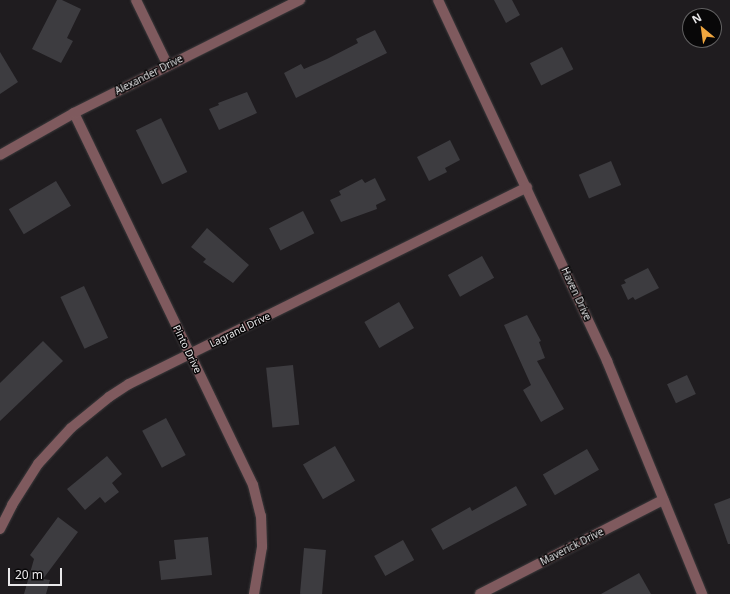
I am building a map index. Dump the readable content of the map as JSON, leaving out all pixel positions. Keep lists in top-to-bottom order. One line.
{"streets":{"street":["Alexander Drive","Haven Drive","Lagrand Drive","Pinto Drive","Maverick Drive"]},"crossings":[["Alexander Drive","Pinto Drive"],["Haven Drive","Lagrand Drive"],["Haven Drive","Maverick Drive"],["Lagrand Drive","Pinto Drive"]],"scale_bar":"20 m","north":"top left"}
